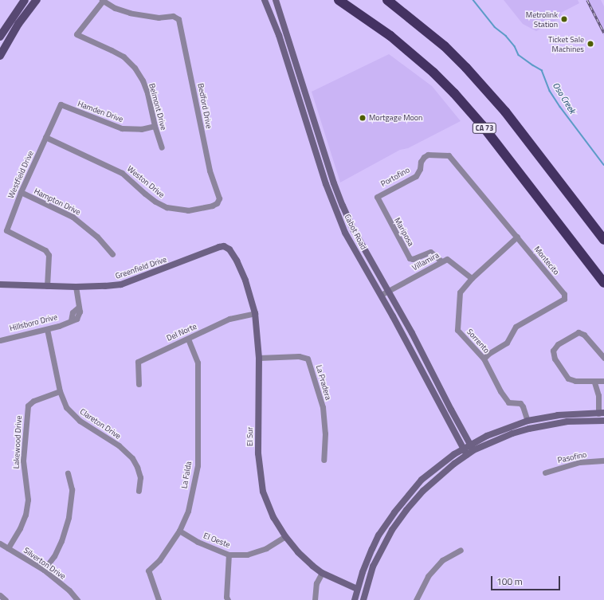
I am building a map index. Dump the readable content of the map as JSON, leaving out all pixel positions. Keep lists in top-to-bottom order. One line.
{"streets":{"highway":["CA 73"],"main road":["Cabot Road","Greenfield Drive","El Sur"],"street":["Bedford Drive","Belmont Drive","Hamden Drive","Westfield Drive","Portofino","Weston Drive","Hampton Drive","Mariposa","Montecito","Villamira","Hillsboro Drive","Del Norte","Sorrento","La Pradera","Clareton Drive","Lakewood Drive","Pasofino","La Falda","El Oeste","Silverton Drive"]},"crossings":[["Bedford Drive","Belmont Drive"],["Bedford Drive","Weston Drive"],["Belmont Drive","Hamden Drive"],["Hamden Drive","Westfield Drive"],["Westfield Drive","Weston Drive"],["Westfield Drive","Hampton Drive"],["Westfield Drive","Greenfield Drive"],["Portofino","Mariposa"],["Portofino","Montecito"],["Cabot Road","Villamira"],["Mariposa","Villamira"],["Montecito","Sorrento"],["Villamira","Sorrento"],["Greenfield Drive","Hillsboro Drive"],["Greenfield Drive","El Sur"],["Hillsboro Drive","Clareton Drive"],["Del Norte","El Sur"],["Del Norte","La Falda"],["La Pradera","El Sur"],["Clareton Drive","Lakewood Drive"],["El Sur","El Oeste"],["Lakewood Drive","Silverton Drive"],["La Falda","El Oeste"]],"water":["Oso Creek"],"places":["Metrolink Station","Ticket Sale Machines","Mortgage Moon"],"scale_bar":"100 m"}
